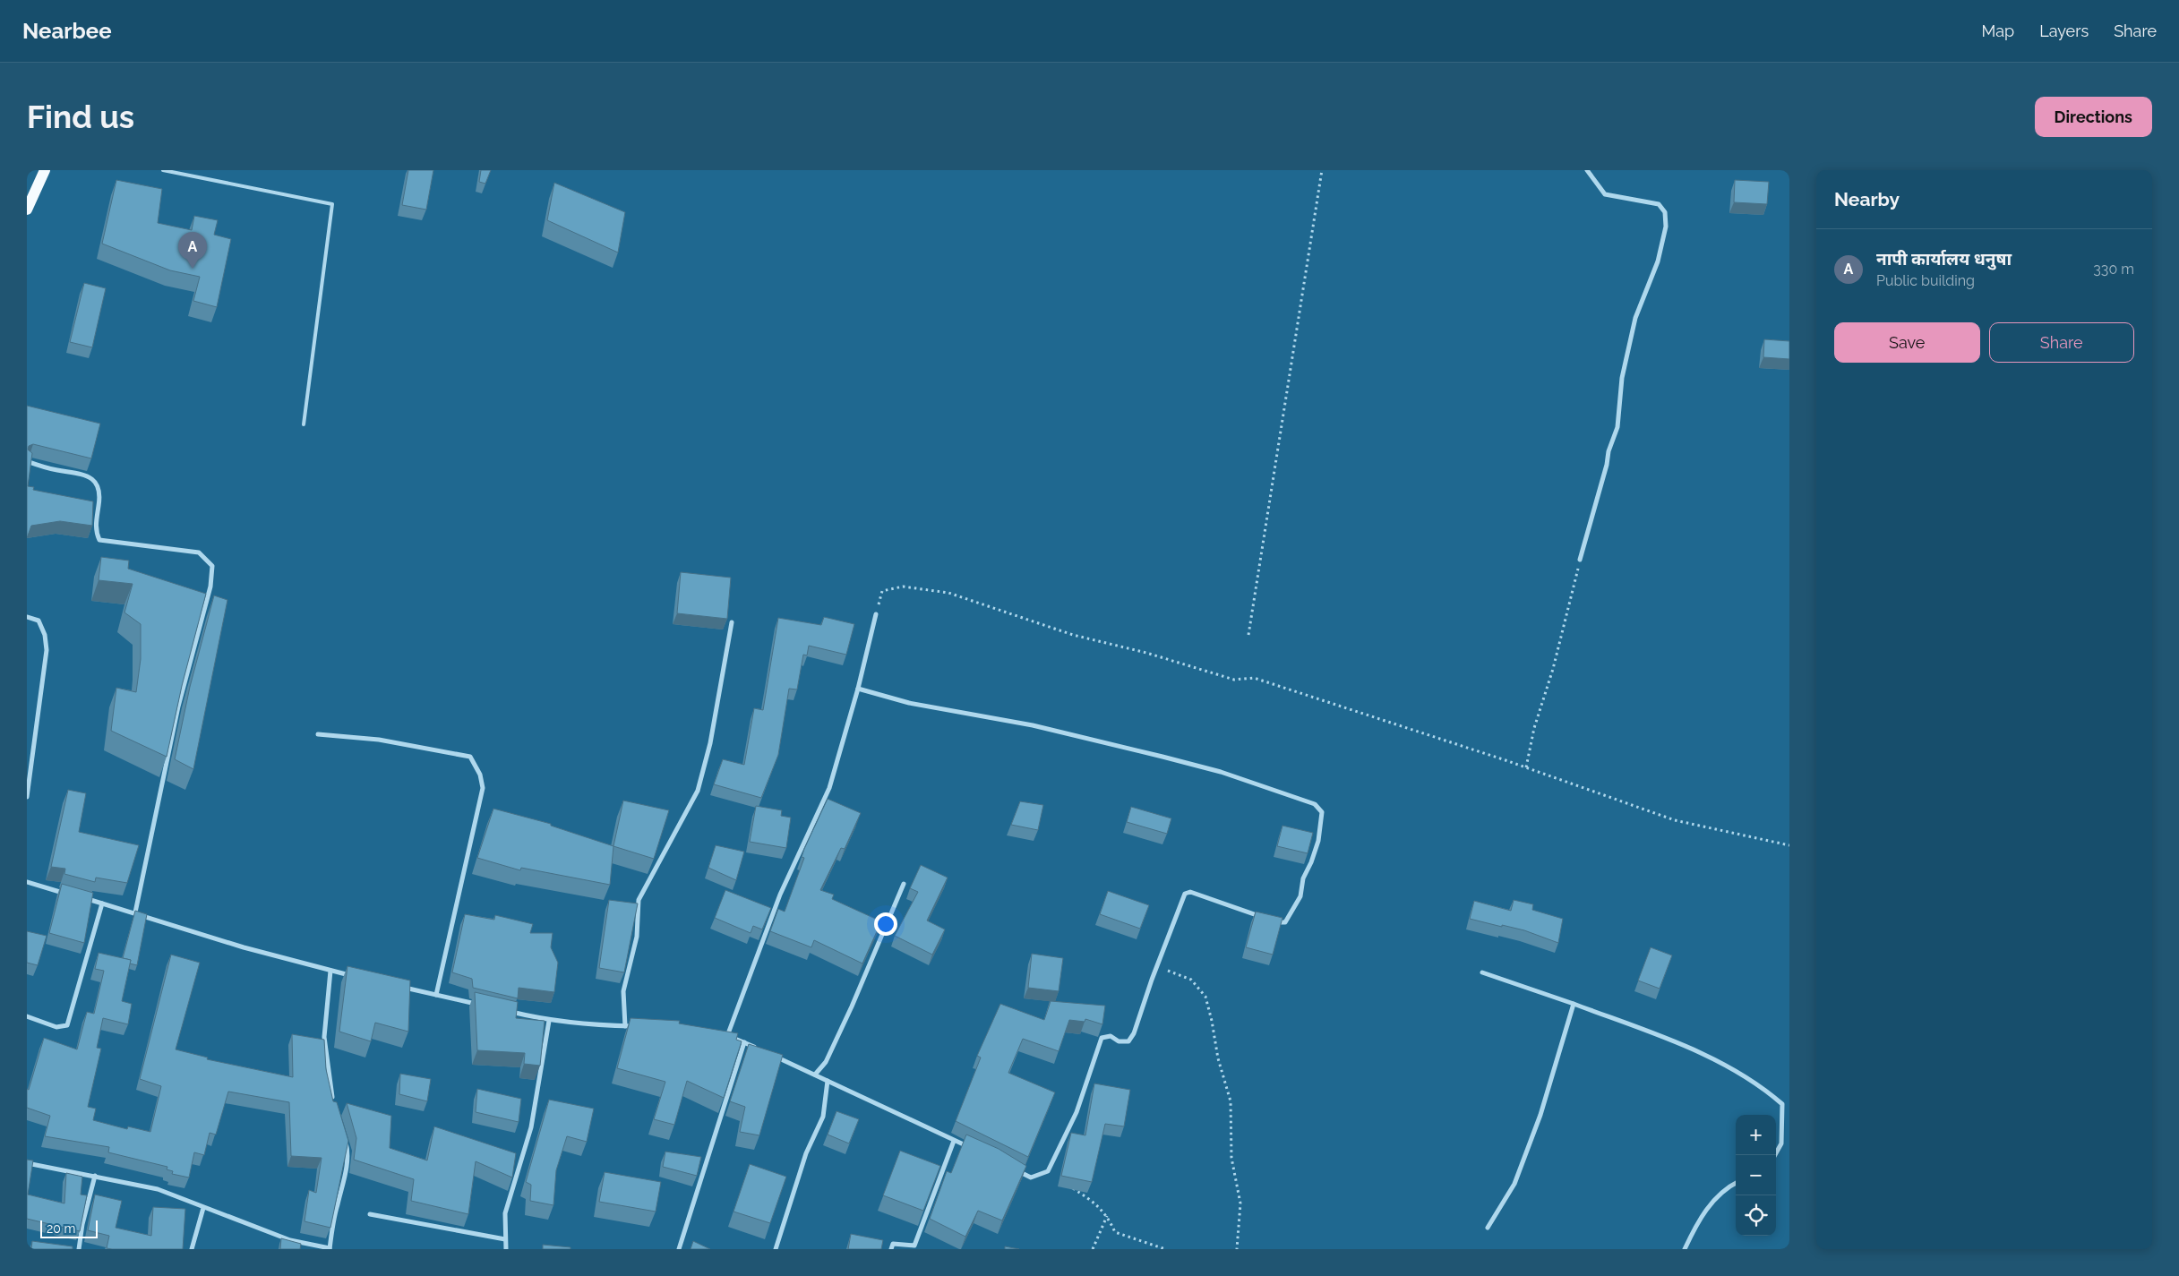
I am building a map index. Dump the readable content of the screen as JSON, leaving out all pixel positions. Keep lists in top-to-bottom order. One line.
{"scale_bar":"20 m","page":{"header":"Nearbee","nav":["Map","Layers","Share"],"buttons":["Directions",["Save","Share"]],"title":"Find us","heading":"Nearby","list":[{"mark":"A","name":"नापी कार्यालय धनुषा","note":"Public building","value":"330 m"}],"pins":"A","map_buttons":["+","−"],"scale":"20 m"}}
